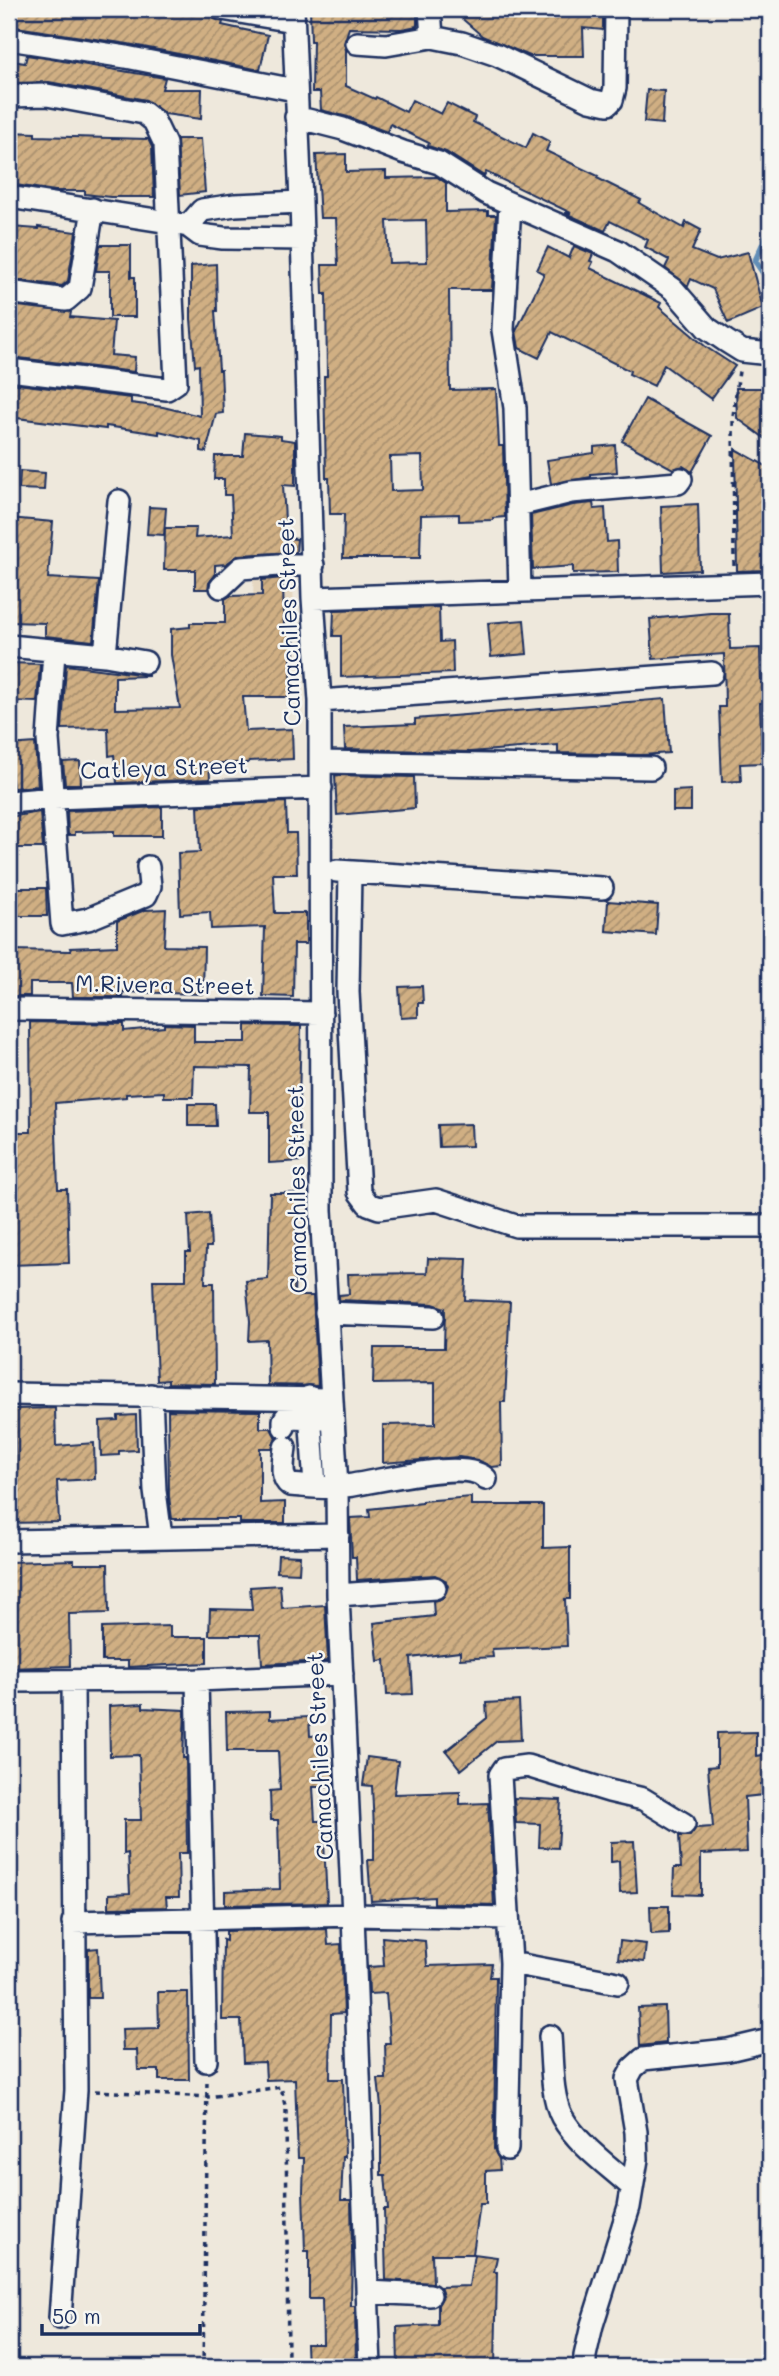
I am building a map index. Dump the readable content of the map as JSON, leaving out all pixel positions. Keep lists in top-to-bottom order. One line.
{"streets":{"street":["Camachiles Street","Catleya Street","M.Rivera Street"]},"crossings":[["Camachiles Street","Catleya Street"],["Camachiles Street","M.Rivera Street"]],"scale_bar":"50 m"}
